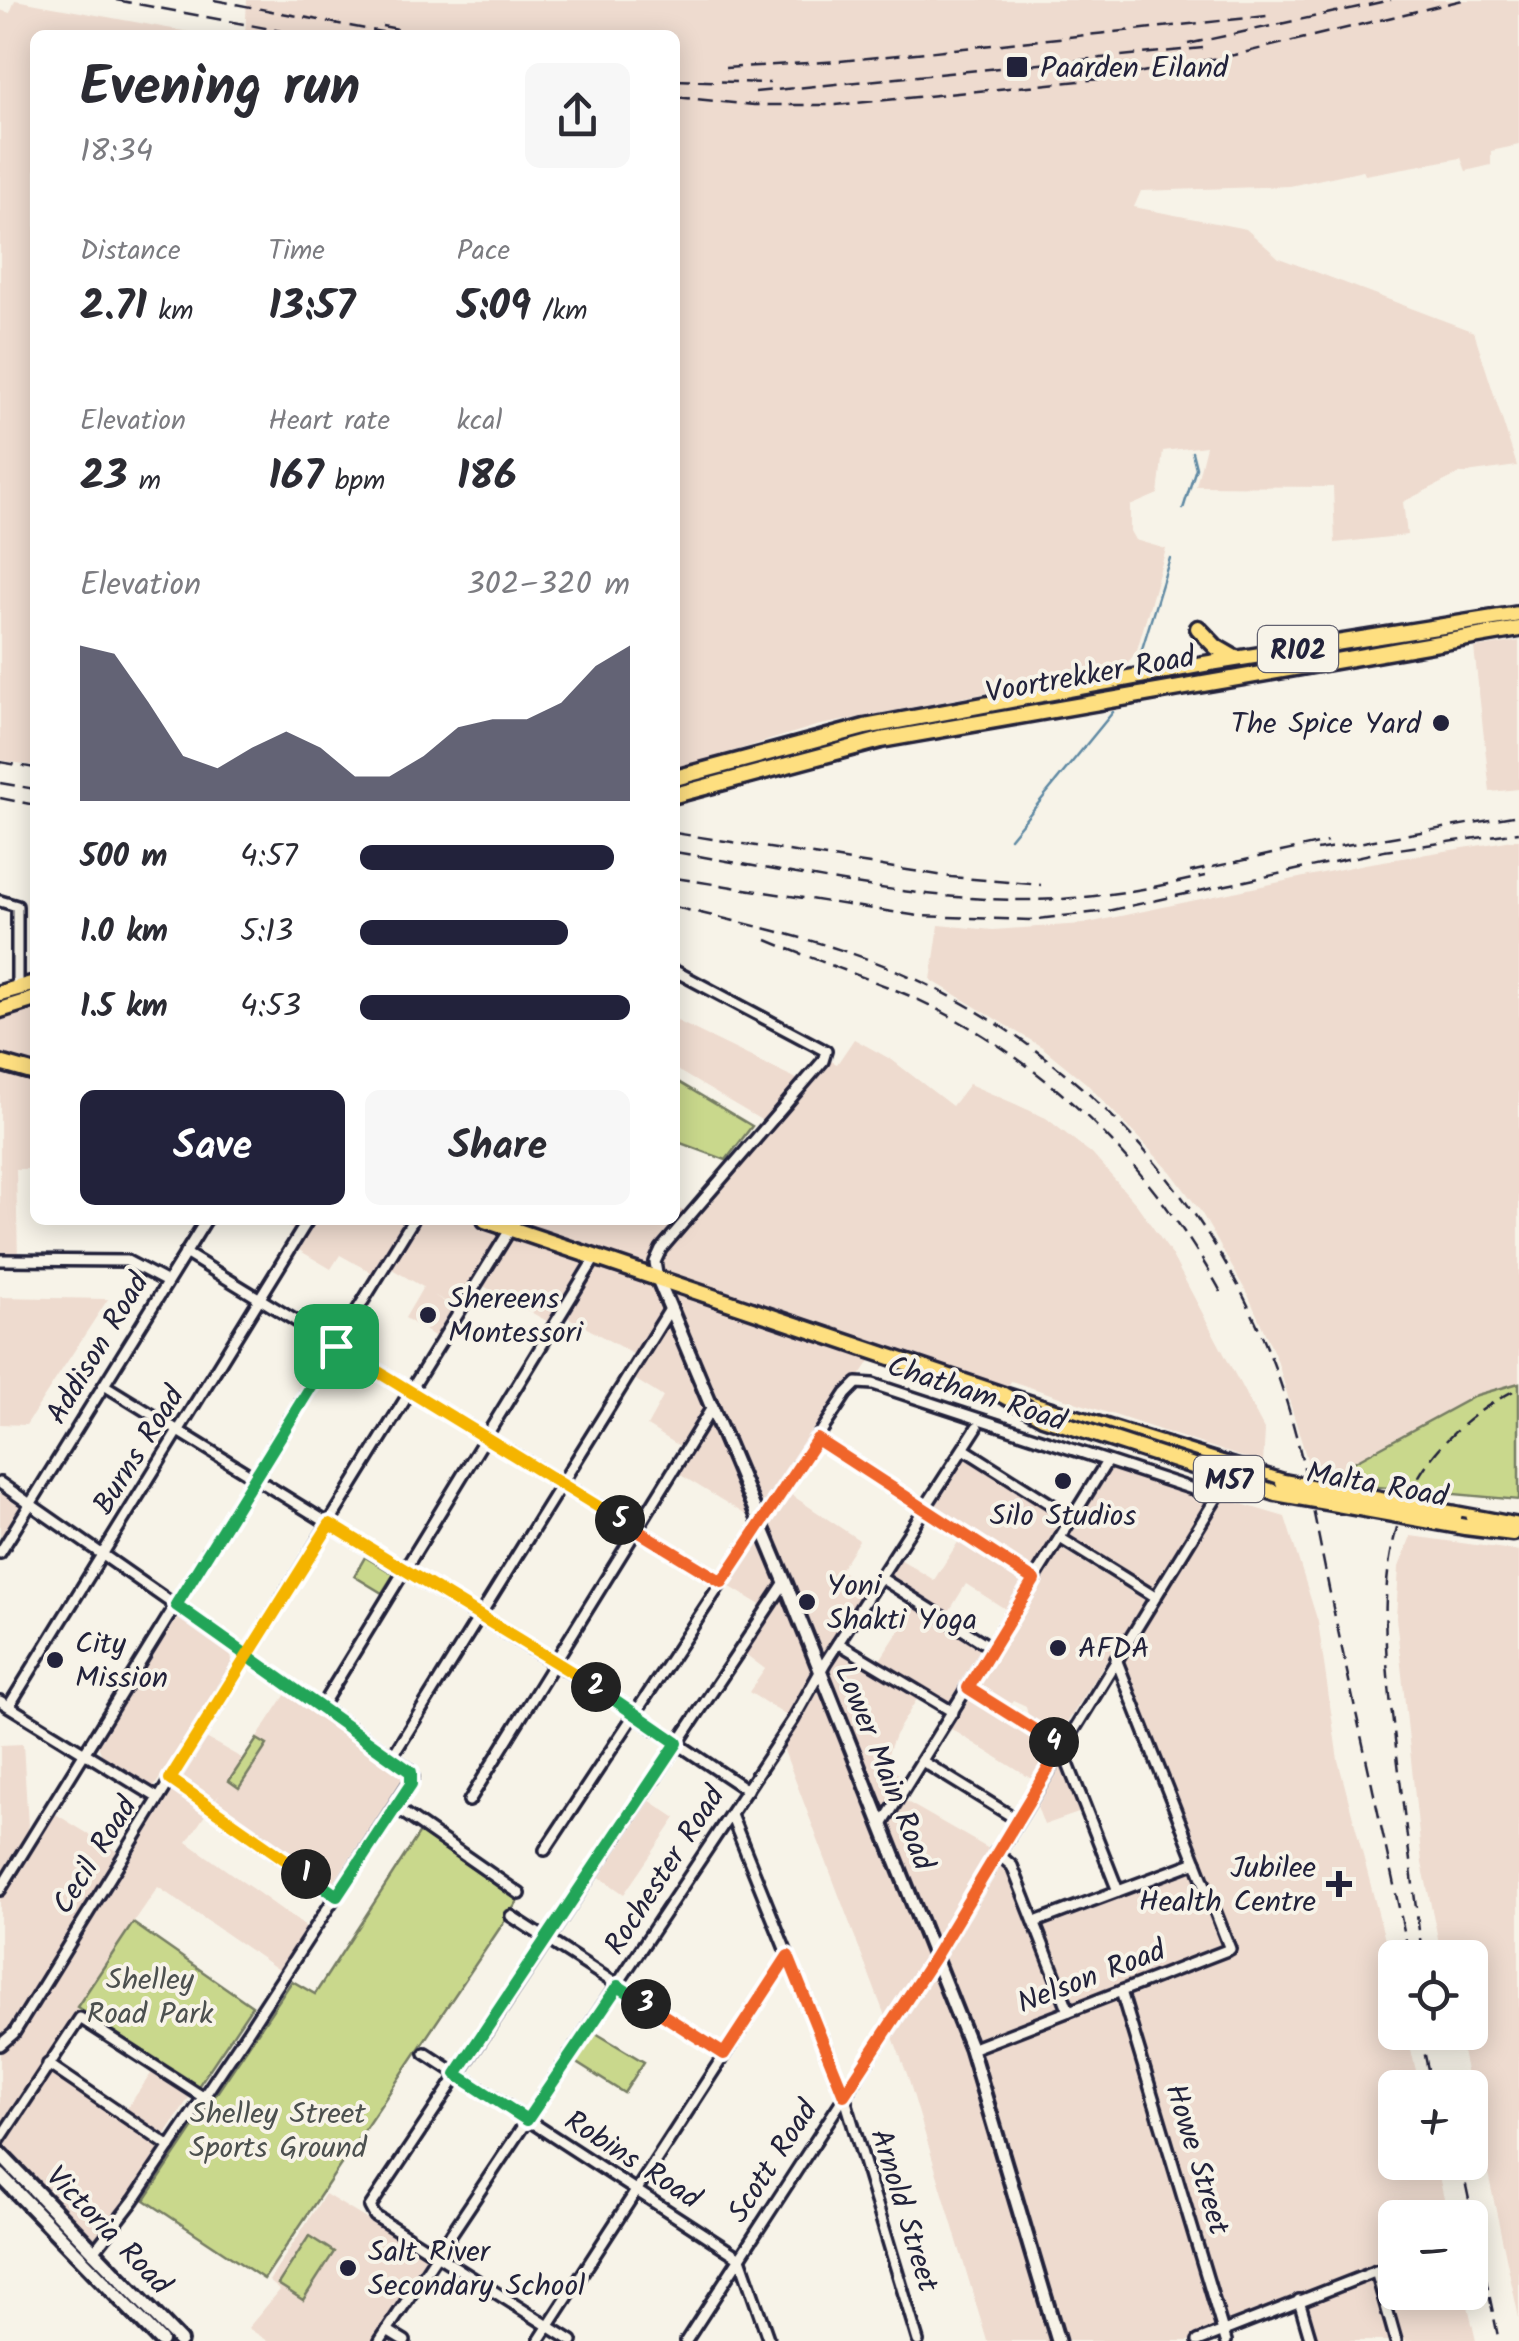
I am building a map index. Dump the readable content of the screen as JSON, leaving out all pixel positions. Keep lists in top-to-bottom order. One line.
{"streets":{"main road":["R102","Voortrekker Road","M57","Malta Road","Victoria Road"],"street":["Addison Road","Chatham Road","Burns Road","Lower Main Road","Cecil Road","Rochester Road","Nelson Road","Robins Road","Howe Street","Scott Road","Arnold Street"]},"crossings":[["Chatham Road","Lower Main Road"],["Chatham Road","Scott Road"],["M57","Malta Road"],["M57","Lower Main Road"],["Malta Road","Lower Main Road"],["Lower Main Road","Rochester Road"],["Lower Main Road","Nelson Road"],["Lower Main Road","Scott Road"],["Rochester Road","Robins Road"],["Rochester Road","Arnold Street"],["Nelson Road","Howe Street"],["Robins Road","Scott Road"],["Scott Road","Arnold Street"]],"parks":["Shelley Road Park","Shelley Street Sports Ground"],"places":{"transit":["Paarden Eiland"],"other":["The Spice Yard","Shereens Montessori","Silo Studios","Yoni Shakti Yoga","AFDA","City Mission","Salt River Secondary School"],"health":["Jubilee Health Centre"]},"page":{"heading":["Evening run","18:34"],"stats":[["Distance","2.71 km"],["Time","13:57"],["Pace","5:09 /km"],["Elevation","23 m"],["Heart rate","167 bpm"],["kcal","186"]],"chart":["Elevation","302–320 m"],"list":[{"name":"500 m","note":"4:57"},{"name":"1.0 km","note":"5:13"},{"name":"1.5 km","note":"4:53"}],"buttons":["Save","Share"],"pins":["5","2","4","1","3"],"map_buttons":["+","−"]}}
